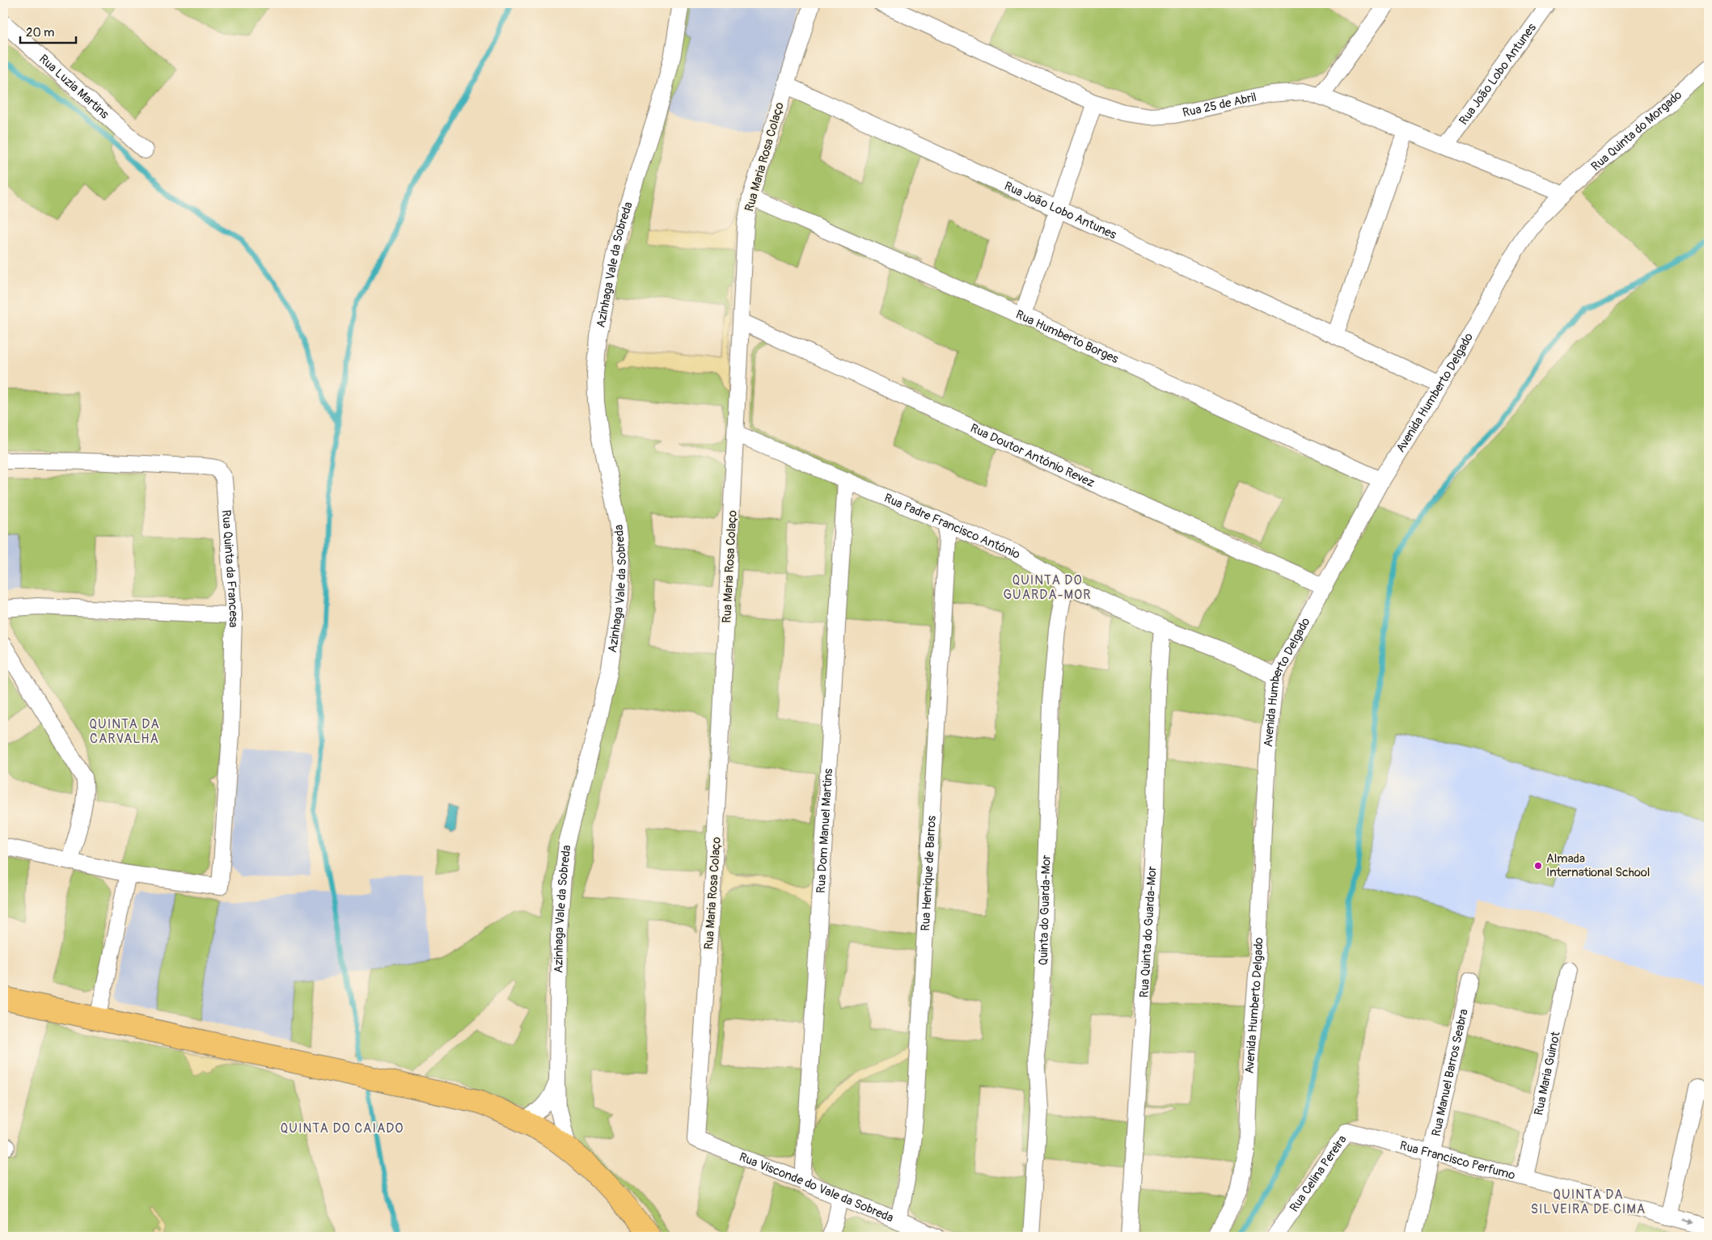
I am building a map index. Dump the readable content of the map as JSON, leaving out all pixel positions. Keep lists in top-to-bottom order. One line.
{"streets":{"street":["Rua João Lobo Antunes","Rua Luzia Martins","Rua 25 de Abril","Rua Quinta do Morgado","Rua Maria Rosa Colaço","Azinhaga Vale da Sobreda","Rua Humberto Borges","Avenida Humberto Delgado","Rua Doutor António Revez","Rua Padre Francisco António","Rua Quinta da Francesa","Rua Dom Manuel Martins","Rua Henrique de Barros","Quinta do Guarda-Mor","Rua Quinta do Guarda-Mor","Rua Manuel Barros Seabra","Rua Maria Guinot","Rua Francisco Perfumo","Rua Celina Pereira","Rua Visconde do Vale da Sobreda"]},"crossings":[["Rua João Lobo Antunes","Rua 25 de Abril"],["Rua João Lobo Antunes","Rua Maria Rosa Colaço"],["Rua João Lobo Antunes","Avenida Humberto Delgado"],["Rua 25 de Abril","Rua Quinta do Morgado"],["Rua 25 de Abril","Avenida Humberto Delgado"],["Rua Quinta do Morgado","Avenida Humberto Delgado"],["Rua Maria Rosa Colaço","Rua Humberto Borges"],["Rua Maria Rosa Colaço","Rua Doutor António Revez"],["Rua Maria Rosa Colaço","Rua Padre Francisco António"],["Rua Maria Rosa Colaço","Rua Visconde do Vale da Sobreda"],["Rua Humberto Borges","Avenida Humberto Delgado"],["Avenida Humberto Delgado","Rua Doutor António Revez"],["Avenida Humberto Delgado","Rua Padre Francisco António"],["Rua Padre Francisco António","Rua Dom Manuel Martins"],["Rua Padre Francisco António","Rua Henrique de Barros"],["Rua Padre Francisco António","Quinta do Guarda-Mor"],["Rua Padre Francisco António","Rua Quinta do Guarda-Mor"],["Rua Dom Manuel Martins","Rua Visconde do Vale da Sobreda"],["Rua Henrique de Barros","Rua Visconde do Vale da Sobreda"],["Rua Manuel Barros Seabra","Rua Francisco Perfumo"],["Rua Maria Guinot","Rua Francisco Perfumo"],["Rua Francisco Perfumo","Rua Celina Pereira"]],"districts":["QUINTA DO GUARDA-MOR","QUINTA DA CARVALHA","QUINTA DO CAIADO","QUINTA DA SILVEIRA DE CIMA"],"places":["Almada International School"],"scale_bar":"20 m"}
